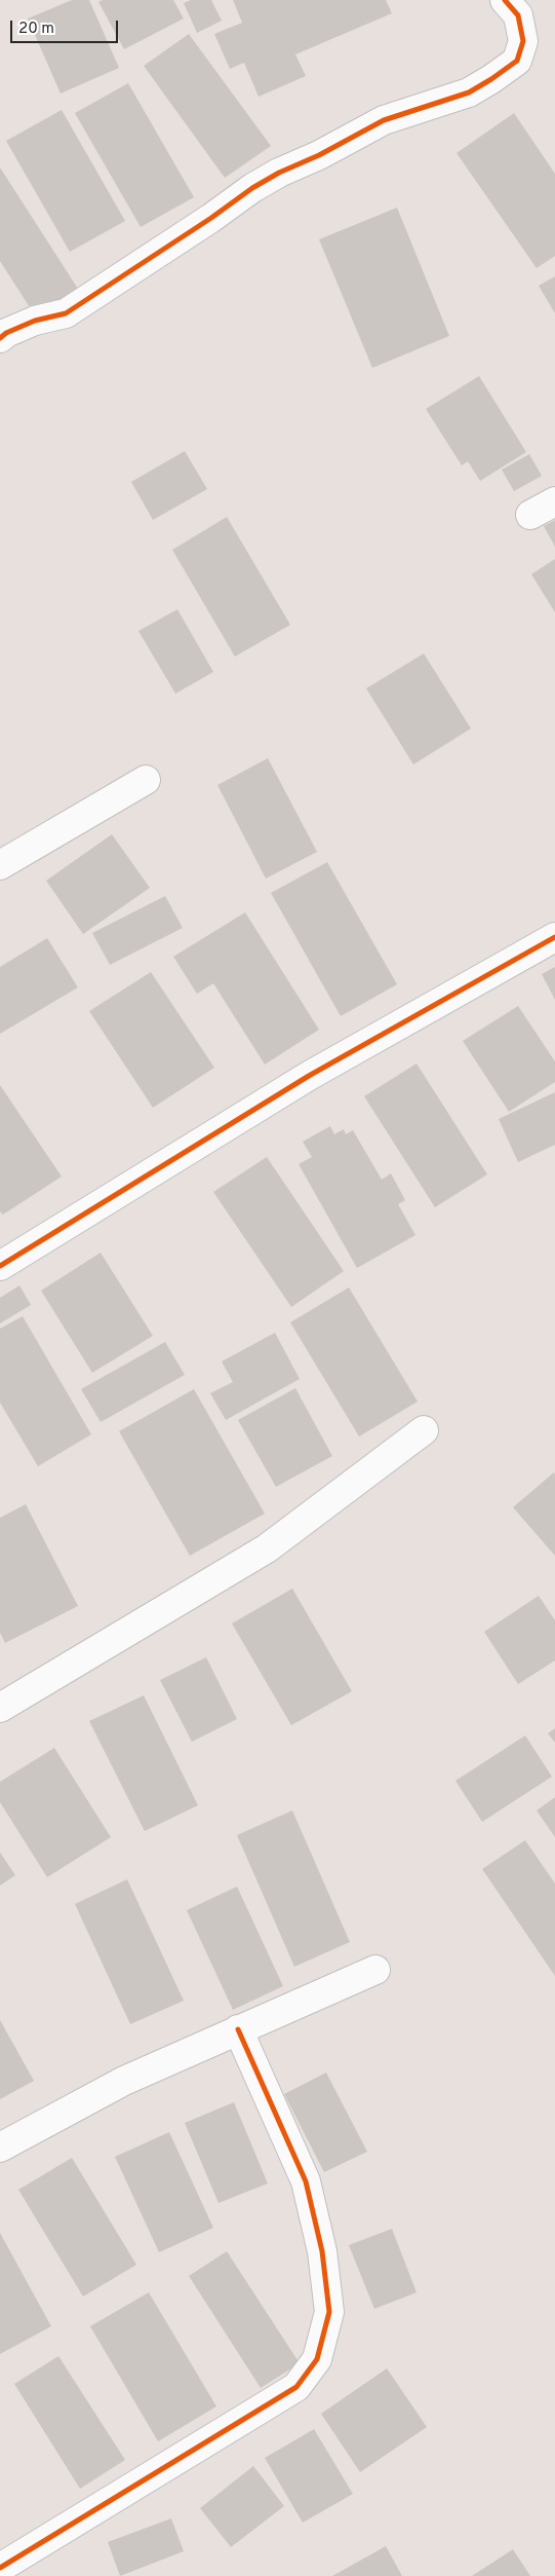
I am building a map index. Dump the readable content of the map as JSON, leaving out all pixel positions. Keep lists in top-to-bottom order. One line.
{"scale_bar":"20 m"}
